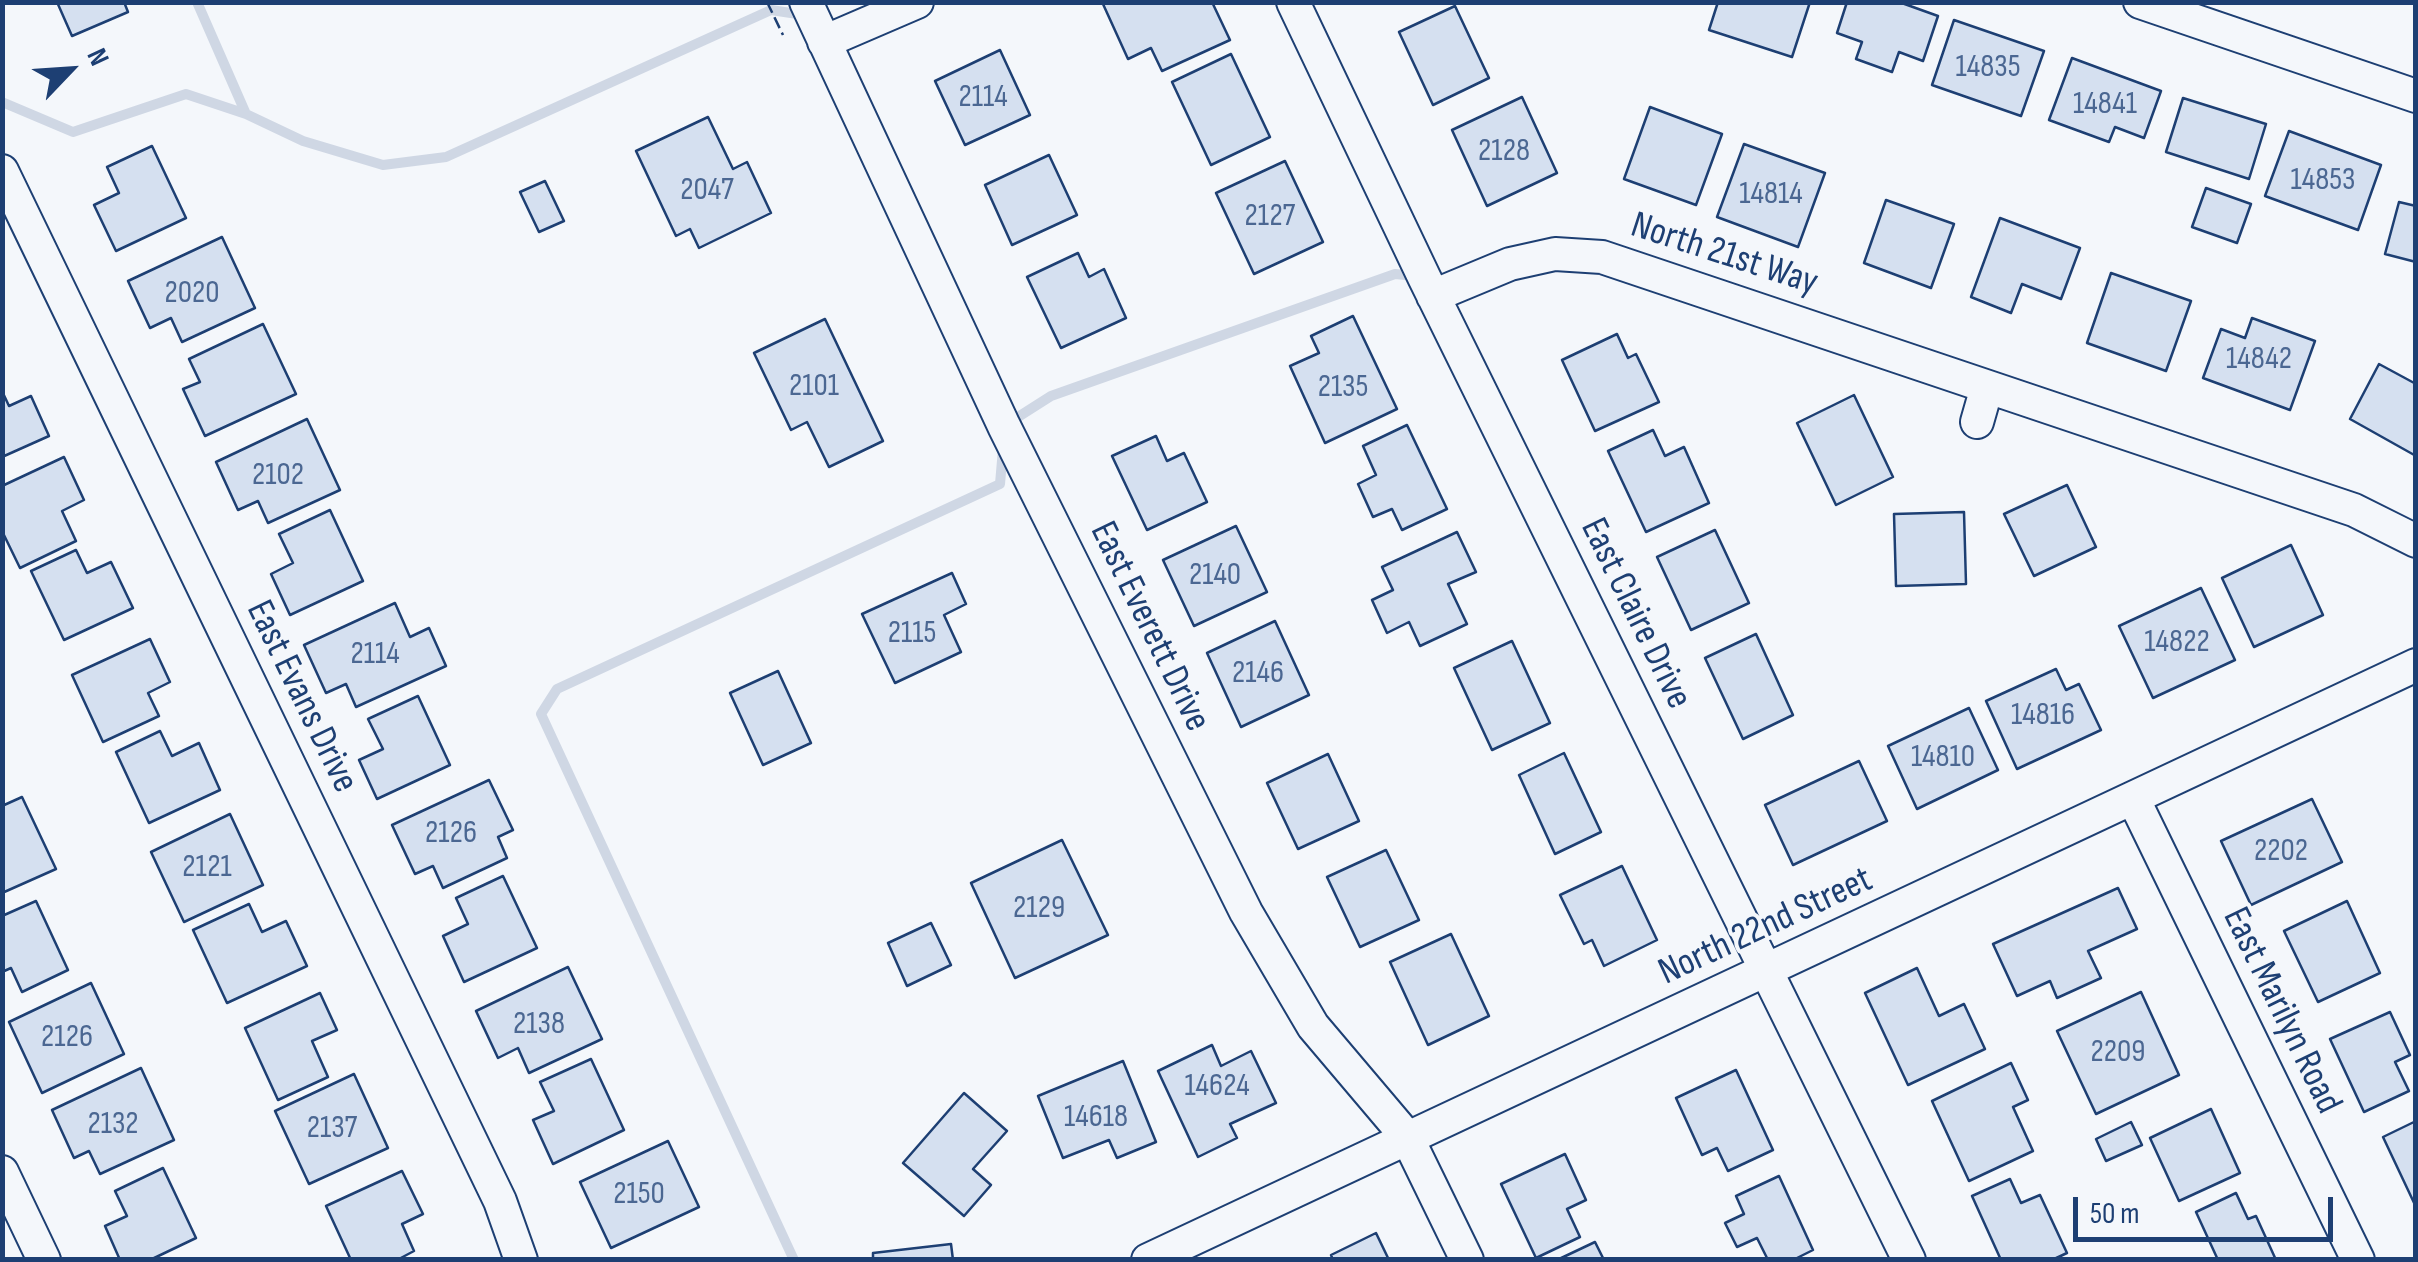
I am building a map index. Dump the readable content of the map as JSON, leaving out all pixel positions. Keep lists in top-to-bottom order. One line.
{"streets":{"street":["North 21st Way","East Claire Drive","East Everett Drive","East Evans Drive","North 22nd Street","East Marilyn Road"]},"crossings":[["North 21st Way","East Claire Drive"],["East Claire Drive","North 22nd Street"],["East Everett Drive","North 22nd Street"],["North 22nd Street","East Marilyn Road"]],"house_numbers":["14835","2114","14841","2128","14853","2047","14814","2127","2020","14842","2101","2135","2102","2140","2115","14822","2114","2146","14816","14810","2126","2202","2121","2129","2138","2126","2209","14624","14618","2132","2137","2150"],"scale_bar":"50 m","north":"top right"}
